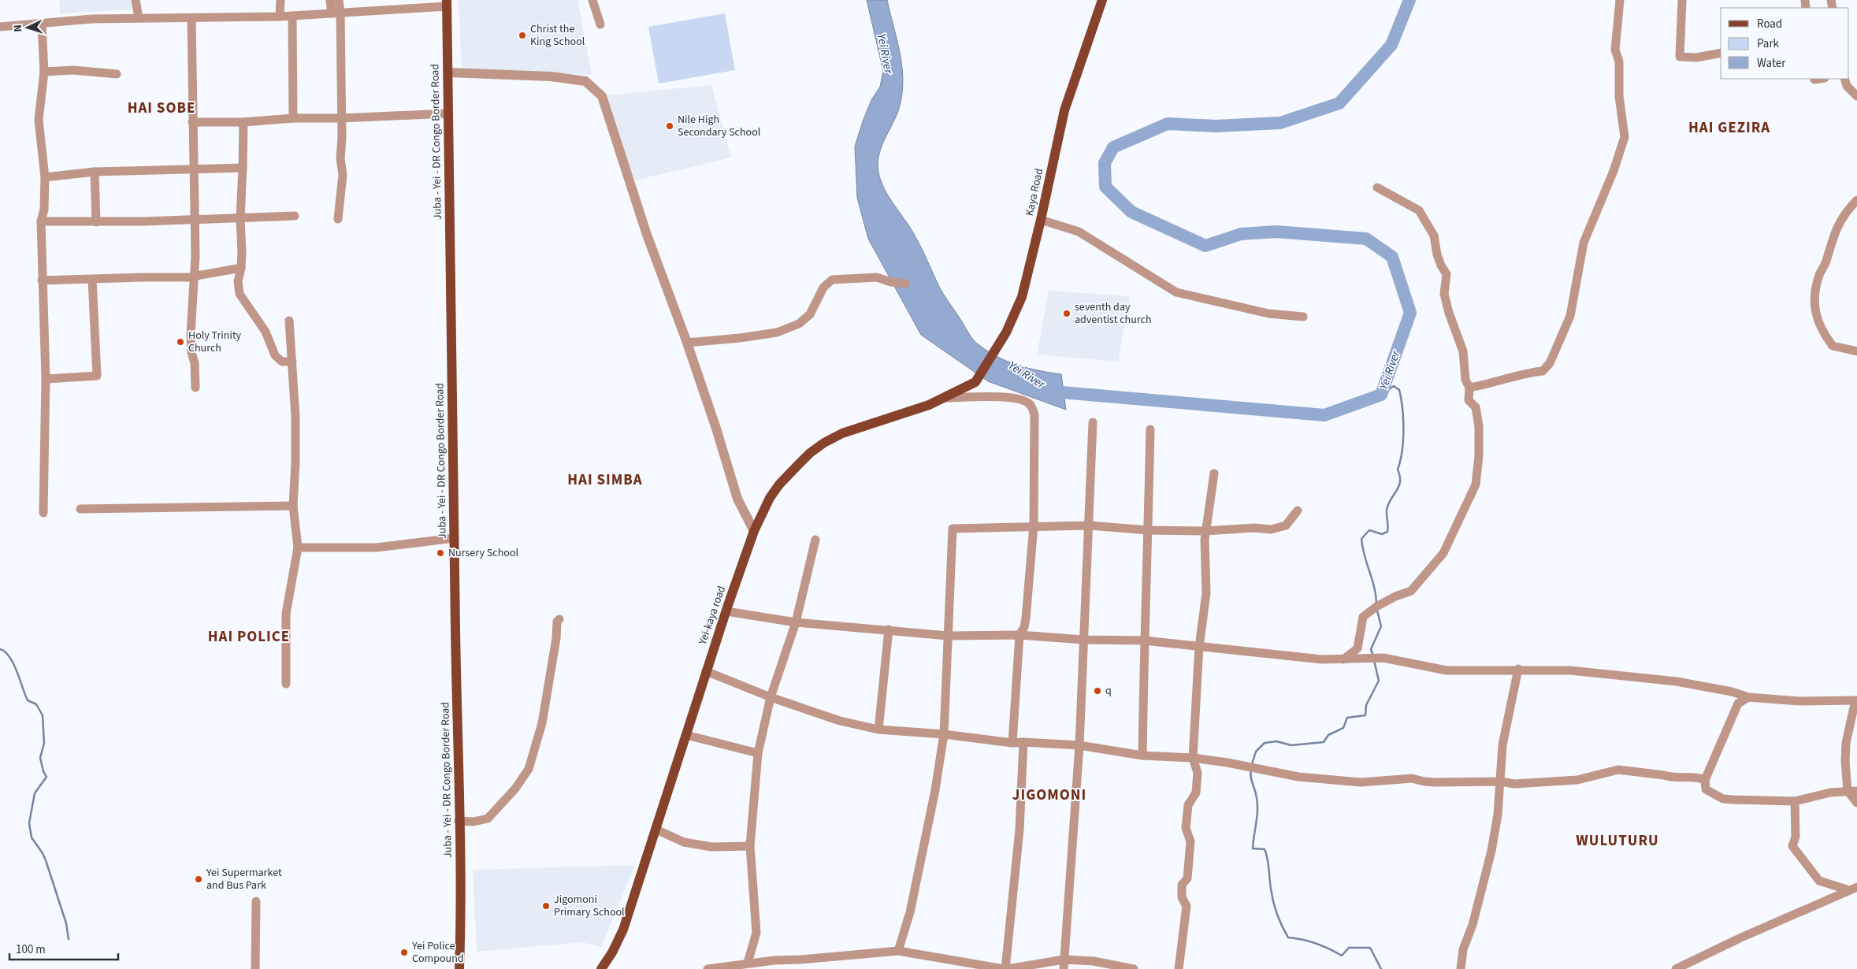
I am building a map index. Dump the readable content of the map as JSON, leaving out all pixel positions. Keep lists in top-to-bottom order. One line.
{"streets":{"main road":["Juba - Yei - DR Congo Border Road","Kaya Road","Yei-kaya road"]},"crossings":[["Kaya Road","Yei-kaya road"]],"districts":["HAI SOBE","HAI GEZIRA","HAI SIMBA","HAI POLICE","JIGOMONI","WULUTURU"],"water":["Yei River"],"places":["Christ the King School","Nile High Secondary School","seventh day adventist church","Holy Trinity Church","Nursery School","q","Yei Supermarket and Bus Park","Jigomoni Primary School","Yei Police Compound"],"legend":["Road","Park","Water"],"scale_bar":"100 m","north":"left"}
